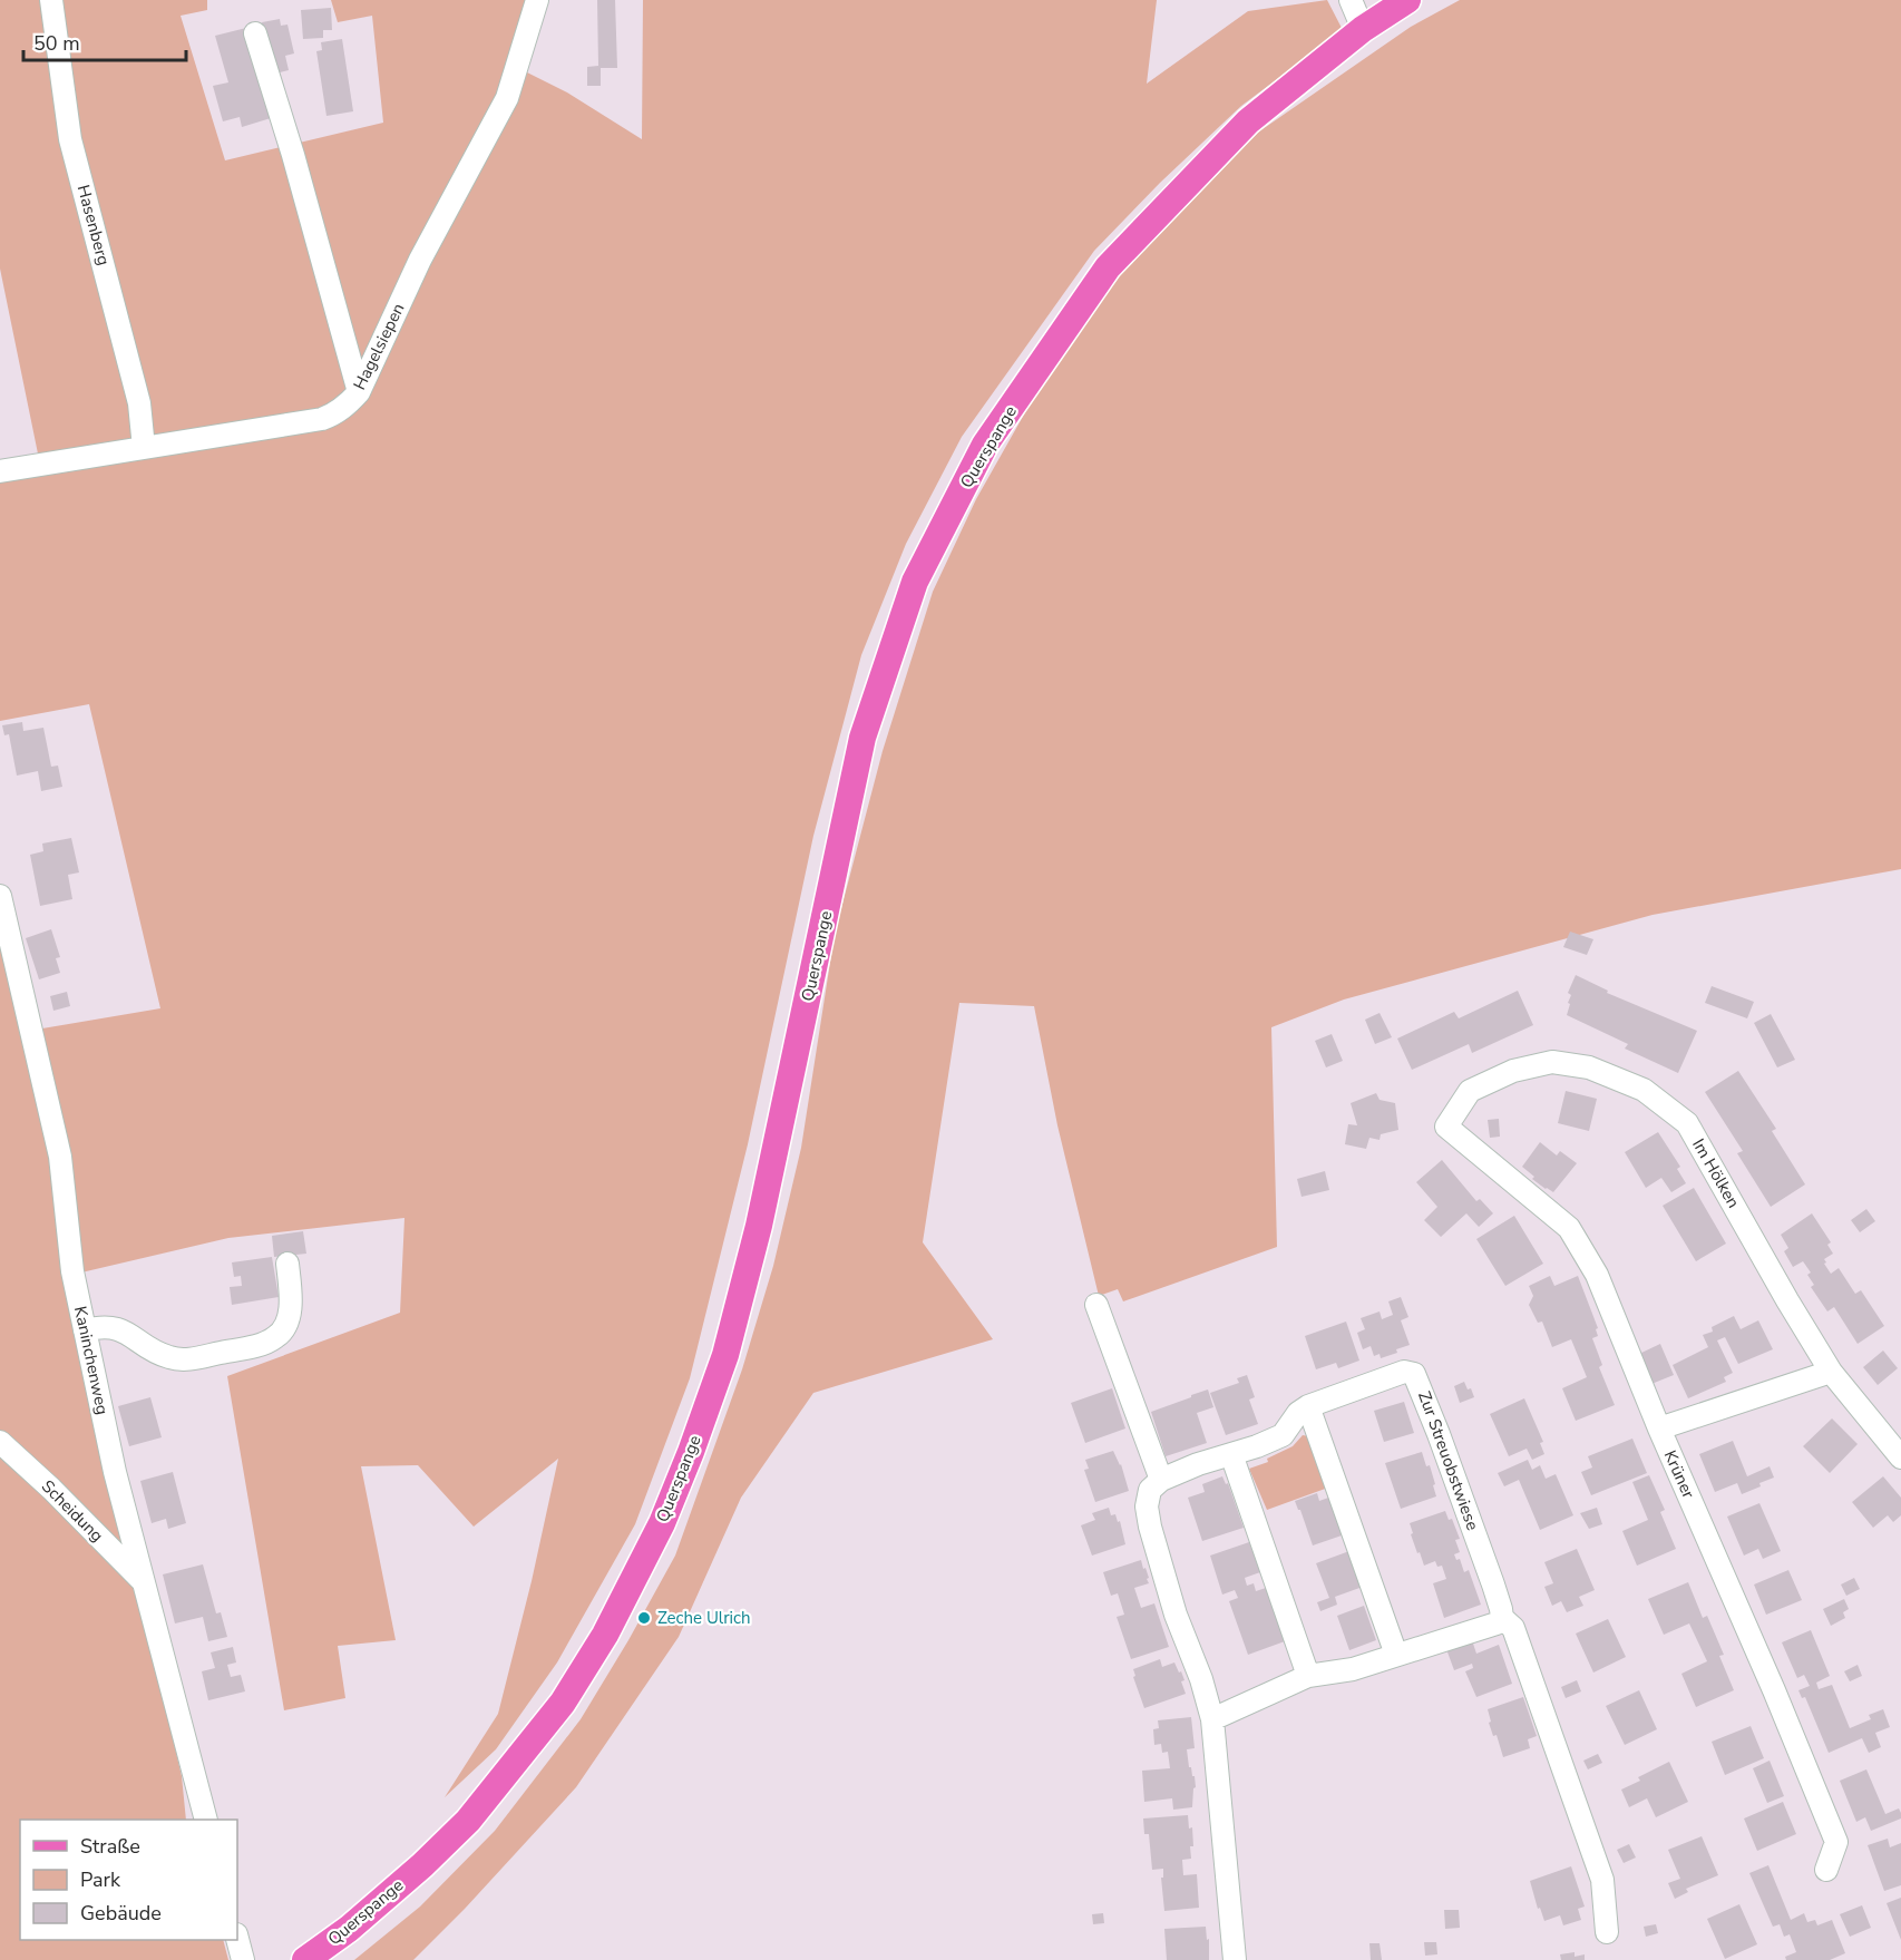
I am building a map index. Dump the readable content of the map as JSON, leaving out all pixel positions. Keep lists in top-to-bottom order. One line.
{"streets":{"main road":["Querspange"],"street":["Hasenberg","Hagelsiepen","Im Hölken","Kaninchenweg","Zur Streuobstwiese","Krüner","Scheidung"]},"crossings":[["Hasenberg","Hagelsiepen"],["Im Hölken","Krüner"],["Kaninchenweg","Scheidung"]],"places":["Zeche Ulrich"],"legend":["Straße","Park","Gebäude"],"scale_bar":"50 m"}
